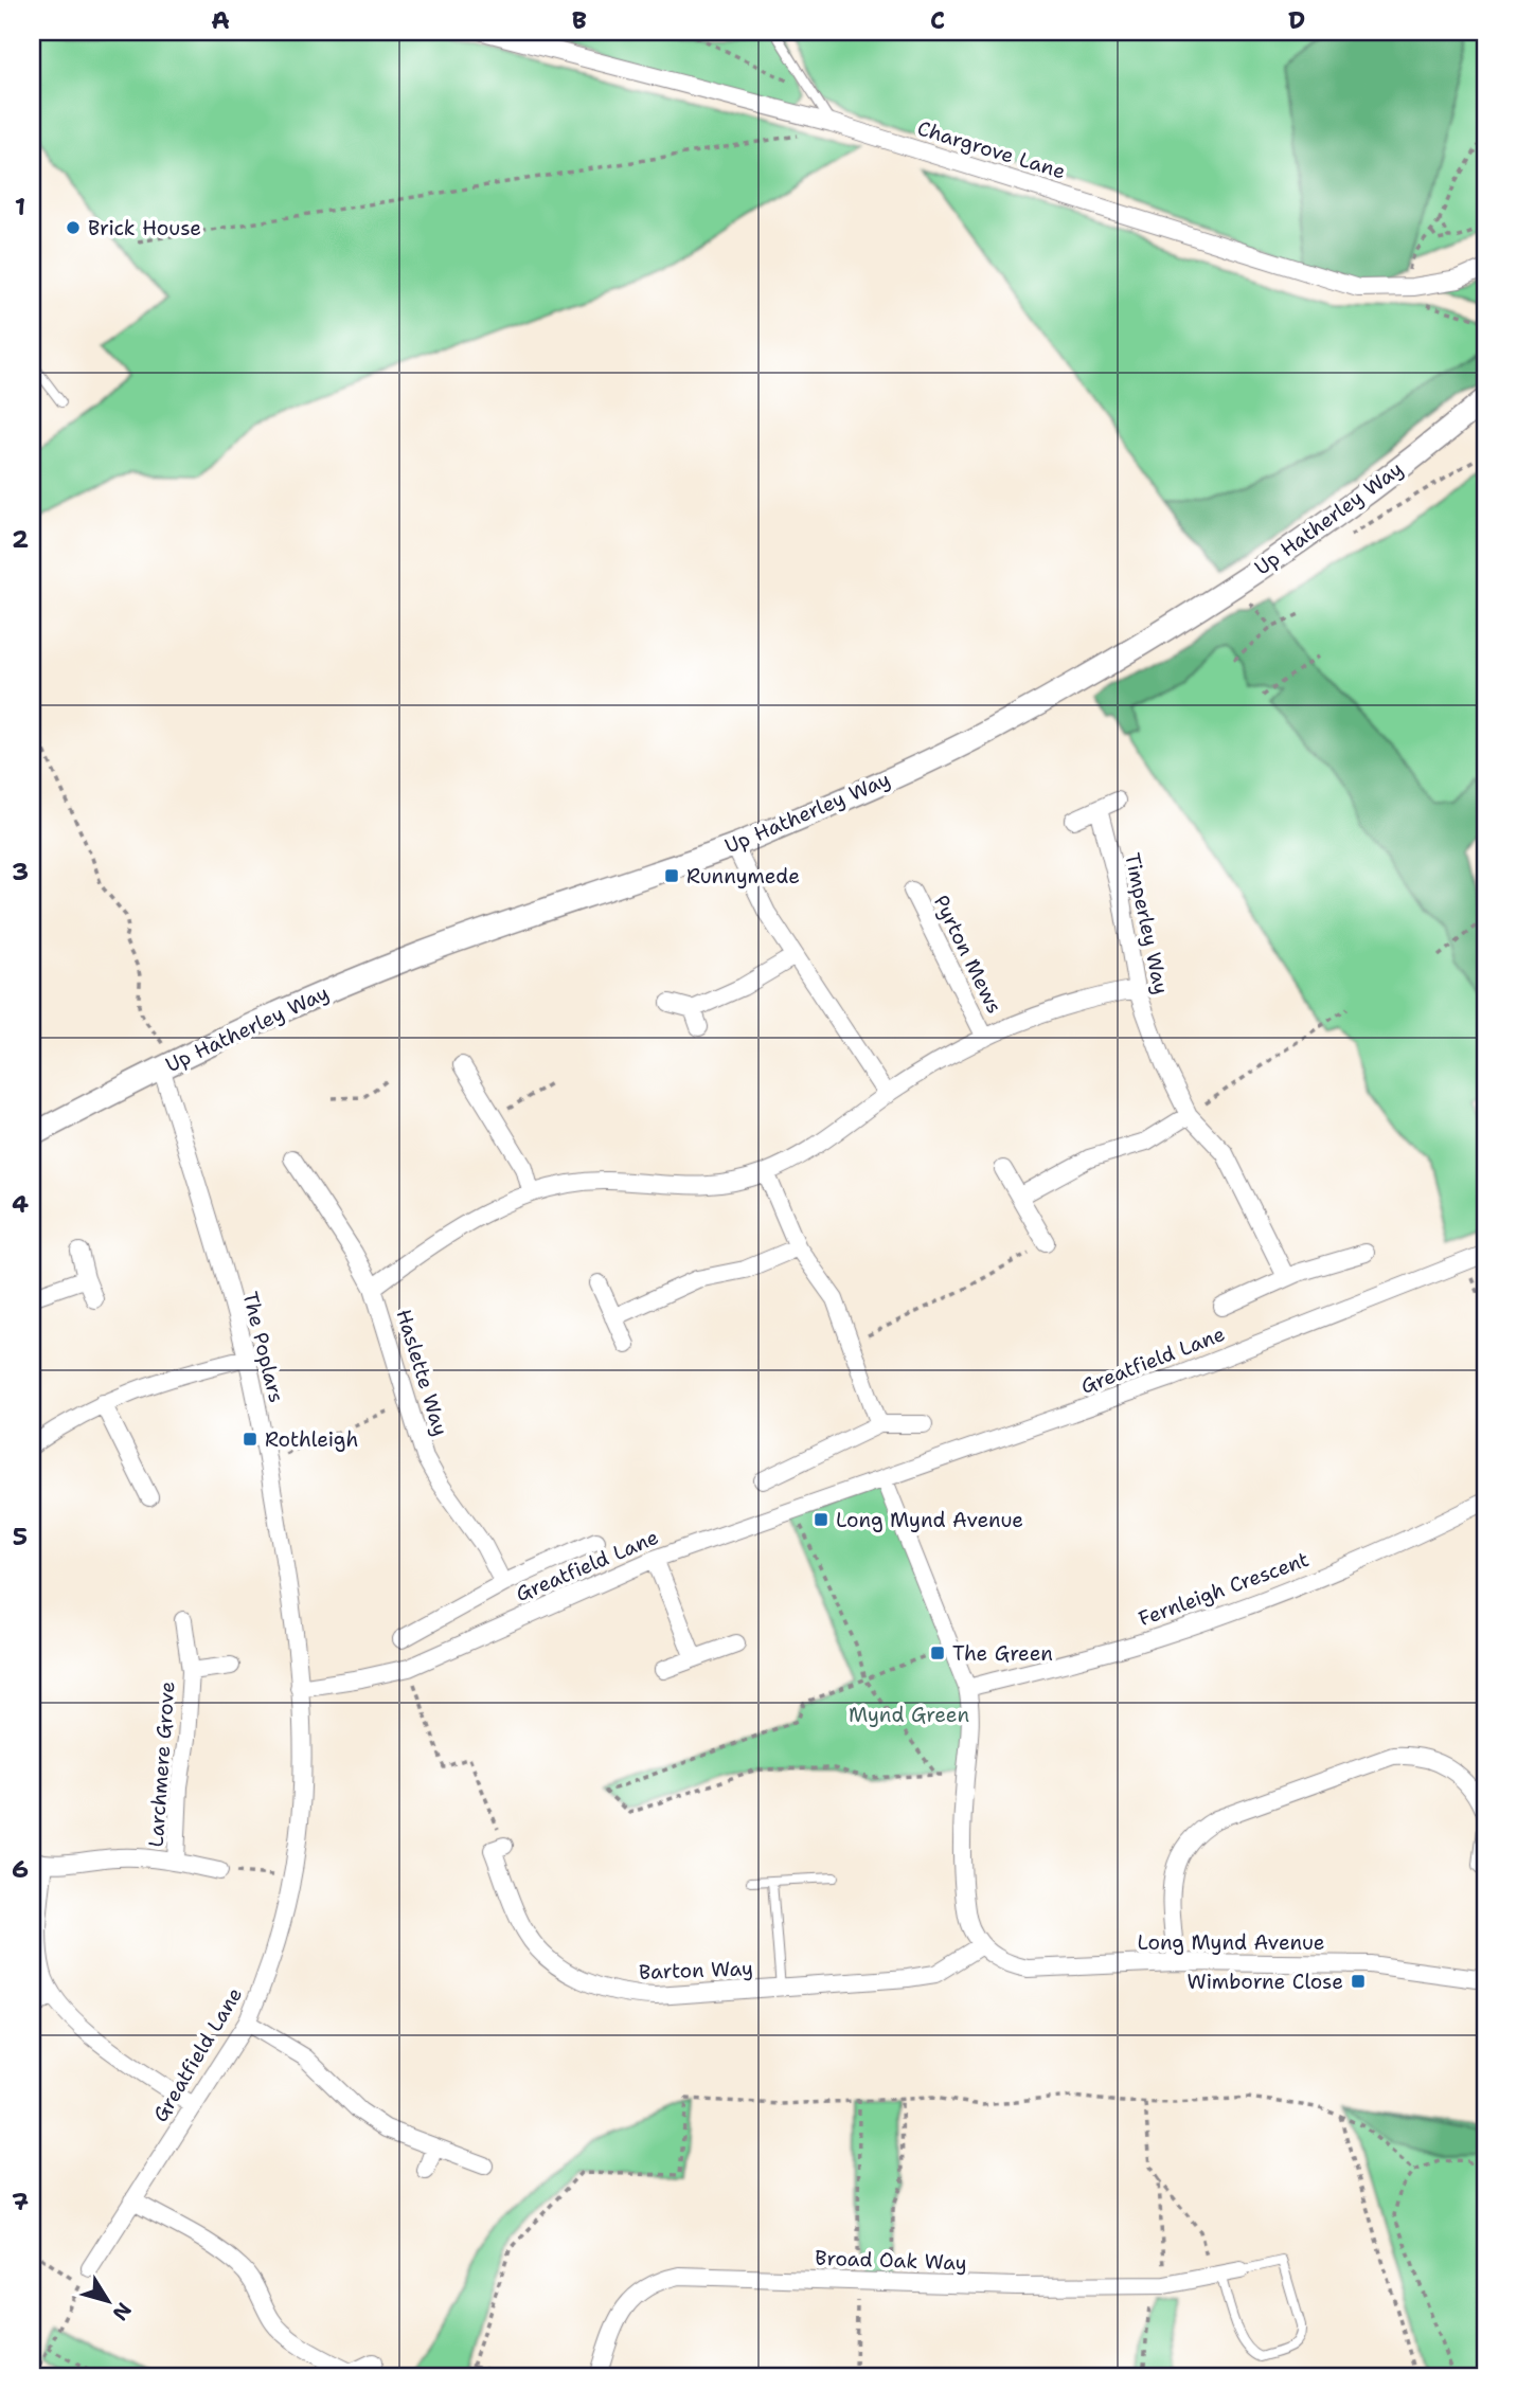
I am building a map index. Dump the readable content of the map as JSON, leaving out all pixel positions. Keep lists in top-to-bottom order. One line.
{"streets":{"street":["Chargrove Lane","Up Hatherley Way","Timperley Way","Pyrton Mews","The Poplars","Greatfield Lane","Haslette Way","Fernleigh Crescent","Larchmere Grove","Long Mynd Avenue","Barton Way","Broad Oak Way"]},"crossings":[["Up Hatherley Way","The Poplars"],["The Poplars","Greatfield Lane"],["Long Mynd Avenue","Barton Way"]],"parks":["Mynd Green"],"places":{"other":["Brick House"],"transit":["Runnymede","Rothleigh","Long Mynd Avenue","The Green","Wimborne Close"]},"north":"bottom right","grid":{"columns":["A","B","C","D"],"rows":["1","2","3","4","5","6","7"]}}
